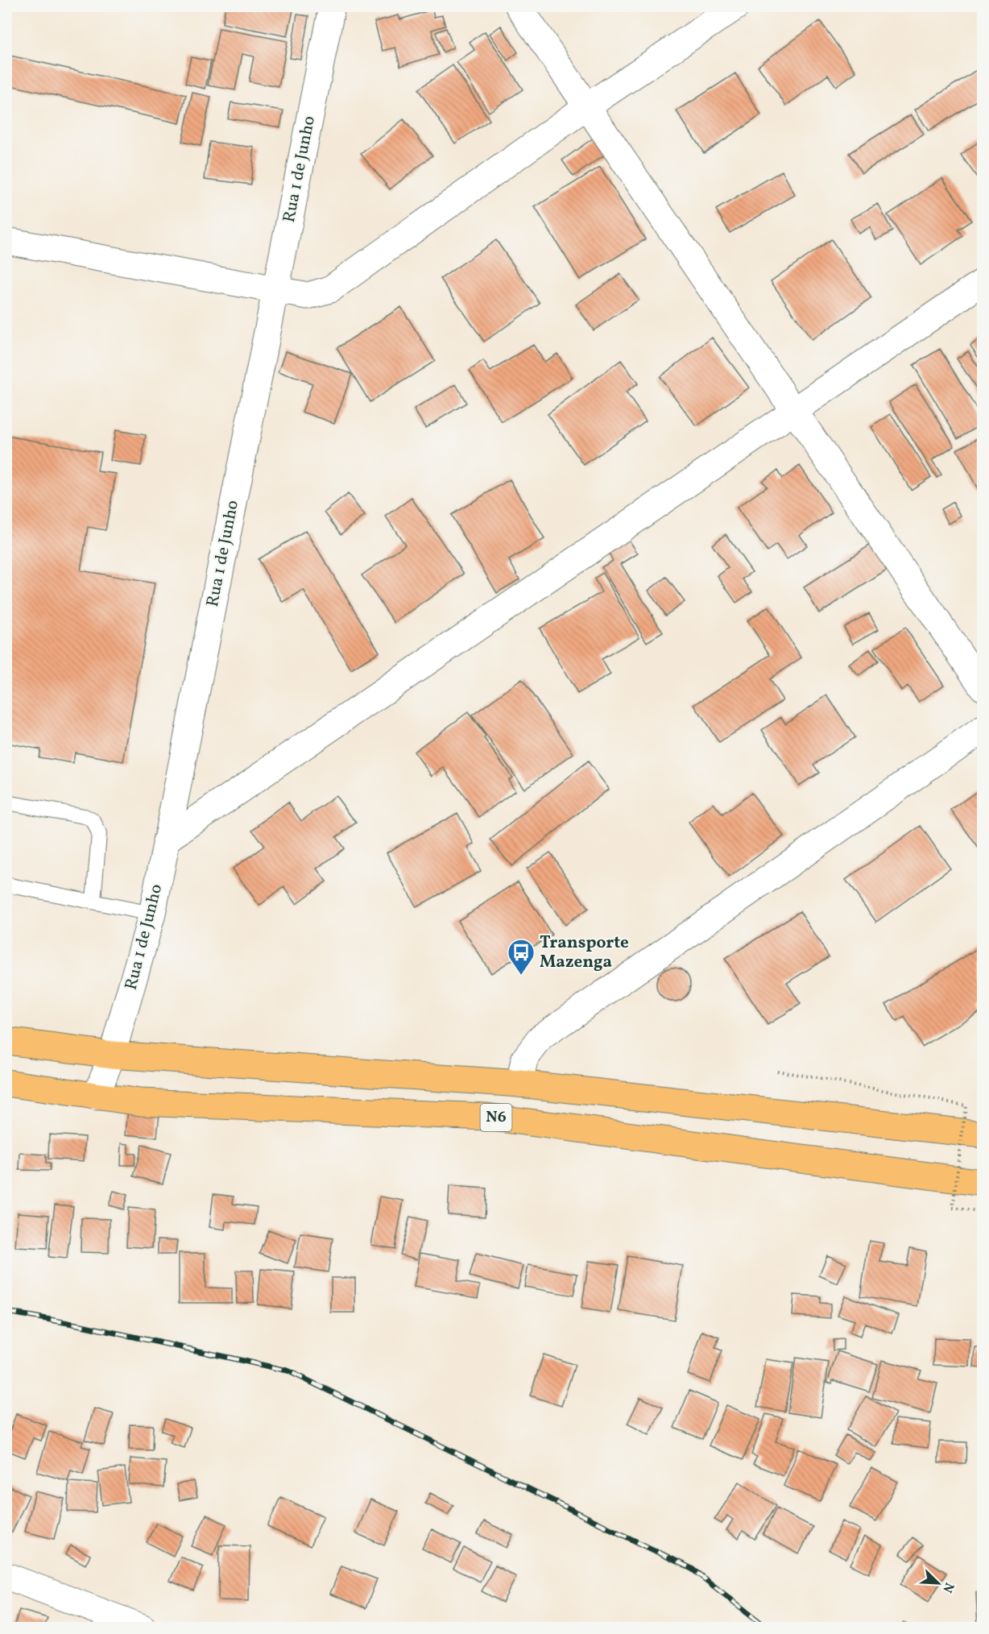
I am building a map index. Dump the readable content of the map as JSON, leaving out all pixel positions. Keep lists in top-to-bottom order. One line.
{"streets":{"highway":["N6"],"street":["Rua 1 de Junho"]},"crossings":[["Rua 1 de Junho","N6"]],"places":{"bus stop":["Transporte Mazenga"]},"north":"bottom right"}
